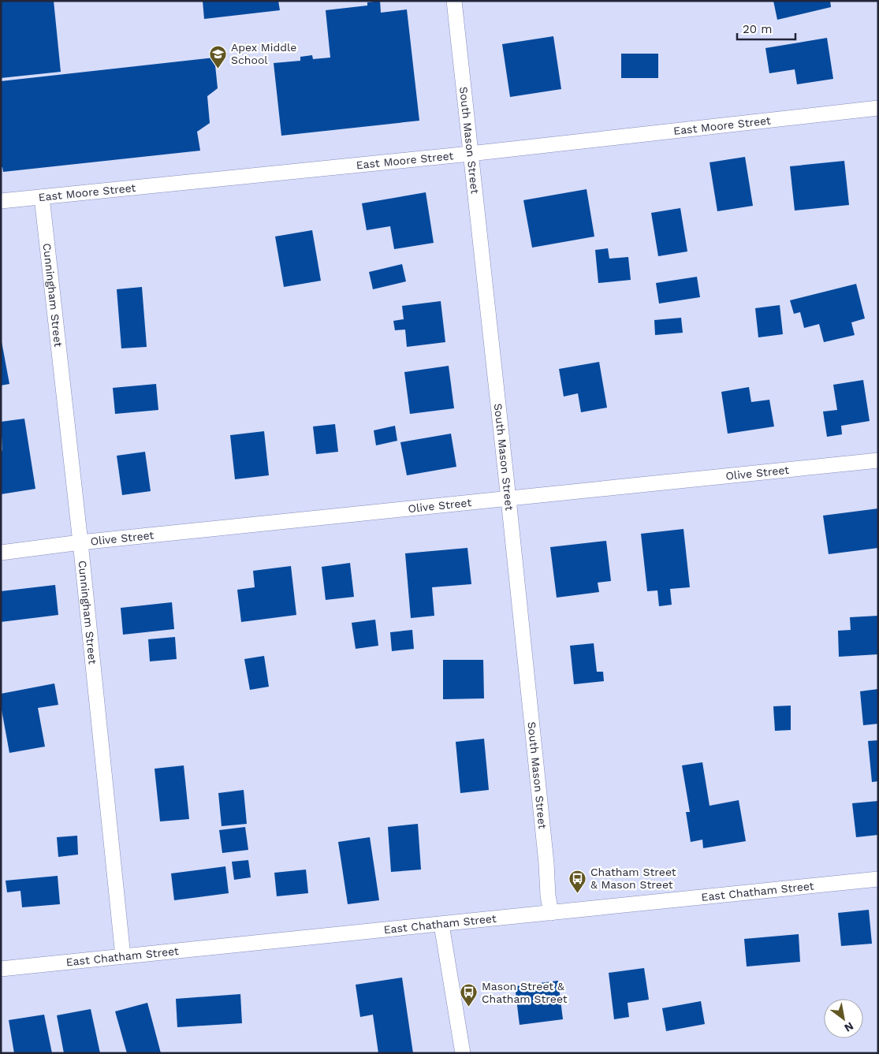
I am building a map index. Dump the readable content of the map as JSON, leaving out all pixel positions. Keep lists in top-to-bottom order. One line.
{"streets":{"street":["East Moore Street","South Mason Street","Cunningham Street","Olive Street","East Chatham Street"]},"crossings":[["East Moore Street","South Mason Street"],["East Moore Street","Cunningham Street"],["South Mason Street","Olive Street"],["South Mason Street","East Chatham Street"],["Cunningham Street","Olive Street"],["Cunningham Street","East Chatham Street"]],"places":{"school or university":["Apex Middle School"],"bus stop":["Chatham Street & Mason Street","Mason Street & Chatham Street"]},"scale_bar":"20 m","north":"bottom right"}
